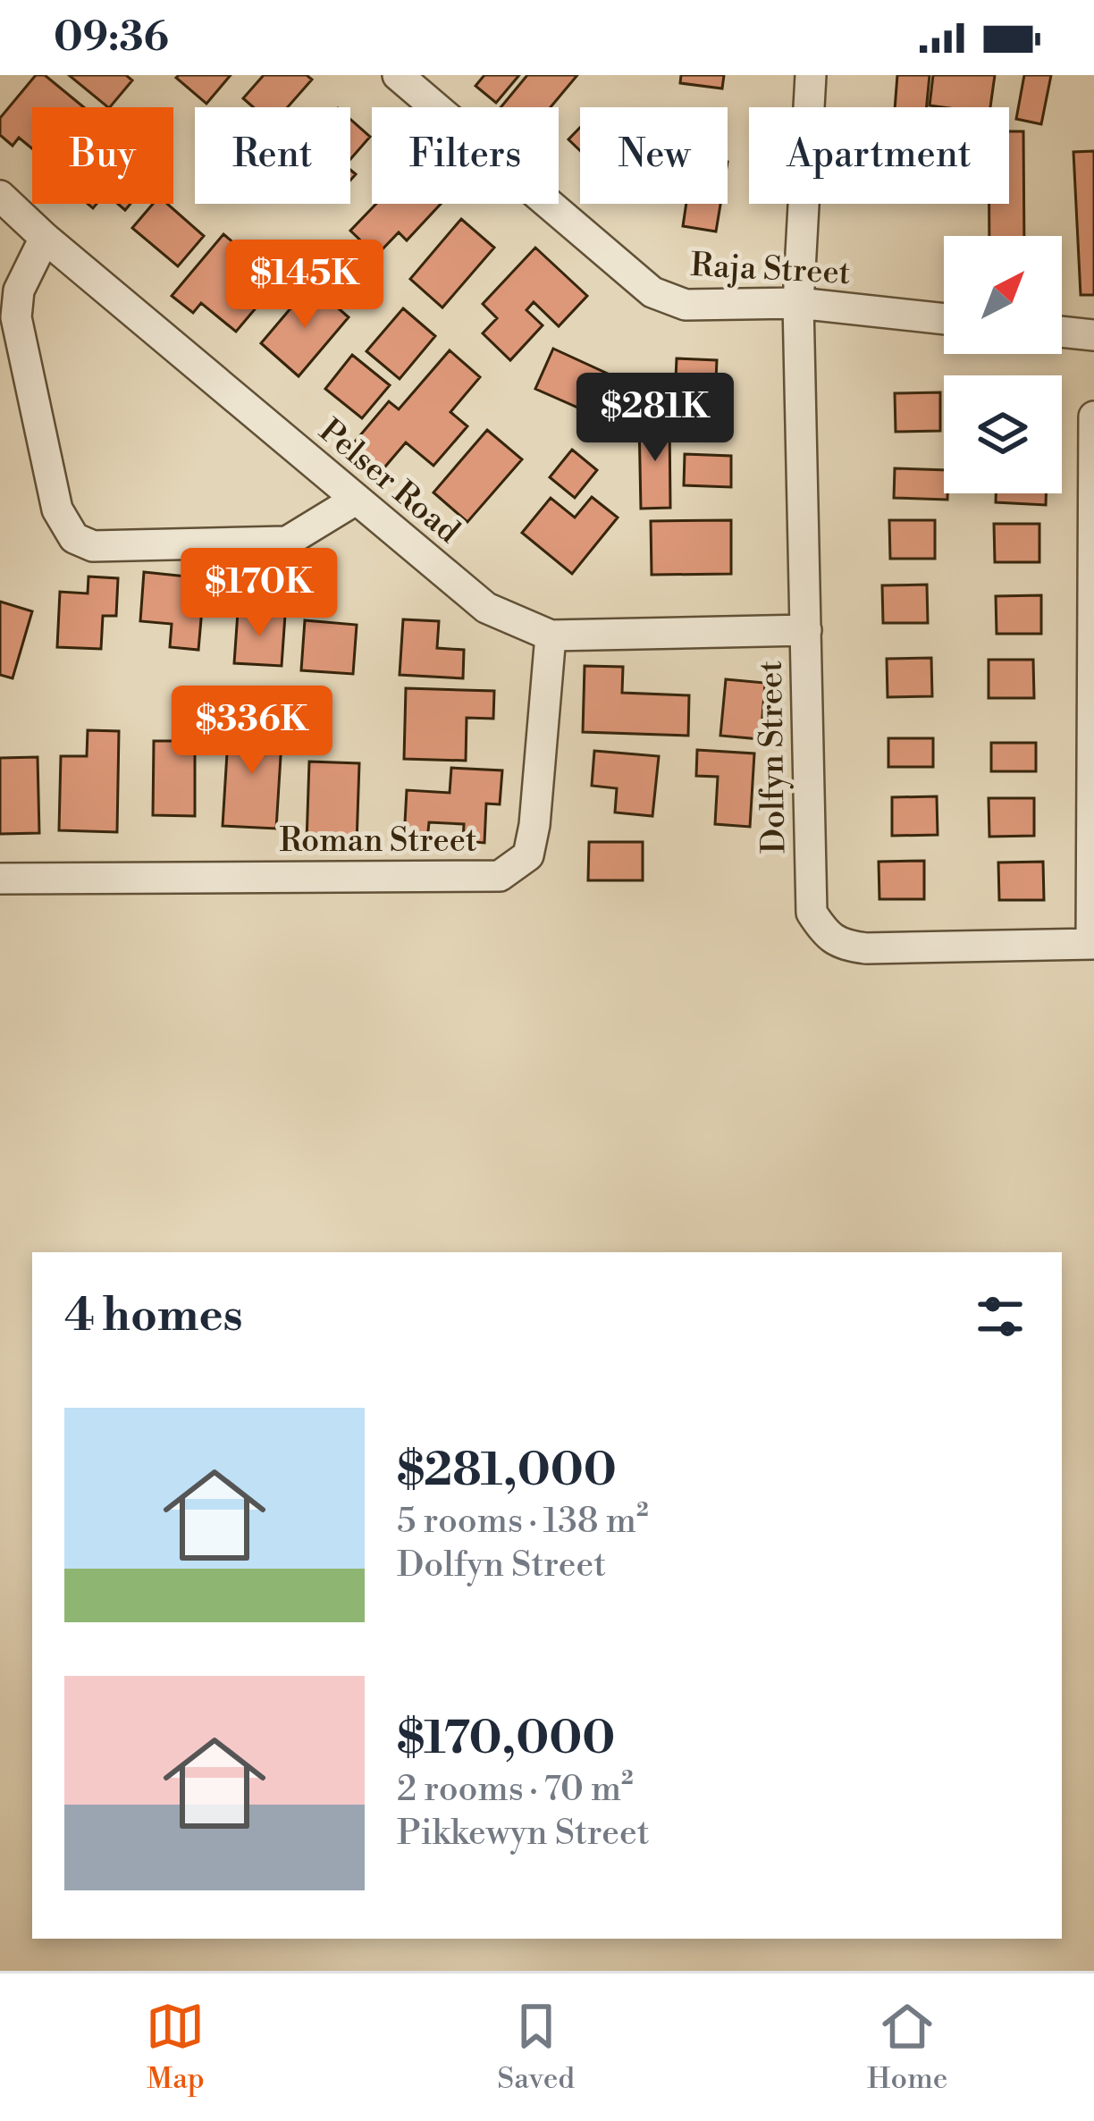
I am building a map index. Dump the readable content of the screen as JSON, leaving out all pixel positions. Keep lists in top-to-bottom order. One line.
{"streets":{"street":["Raja Street","Pelser Road","Dolfyn Street","Roman Street"]},"crossings":[["Raja Street","Dolfyn Street"],["Pelser Road","Dolfyn Street"],["Pelser Road","Roman Street"]],"north":"top right","page":{"status":"09:36","chip":["Buy","Rent","Filters","New","Apartment"],"price":["$145K","$281K","$170K","$336K"],"heading":"4 homes","list":[{"name":"$281,000","note":"5 rooms · 138 m² · Dolfyn Street"},{"name":"$170,000","note":"2 rooms · 70 m² · Pikkewyn Street"}],"tabs":["Map","Saved","Home"]}}
